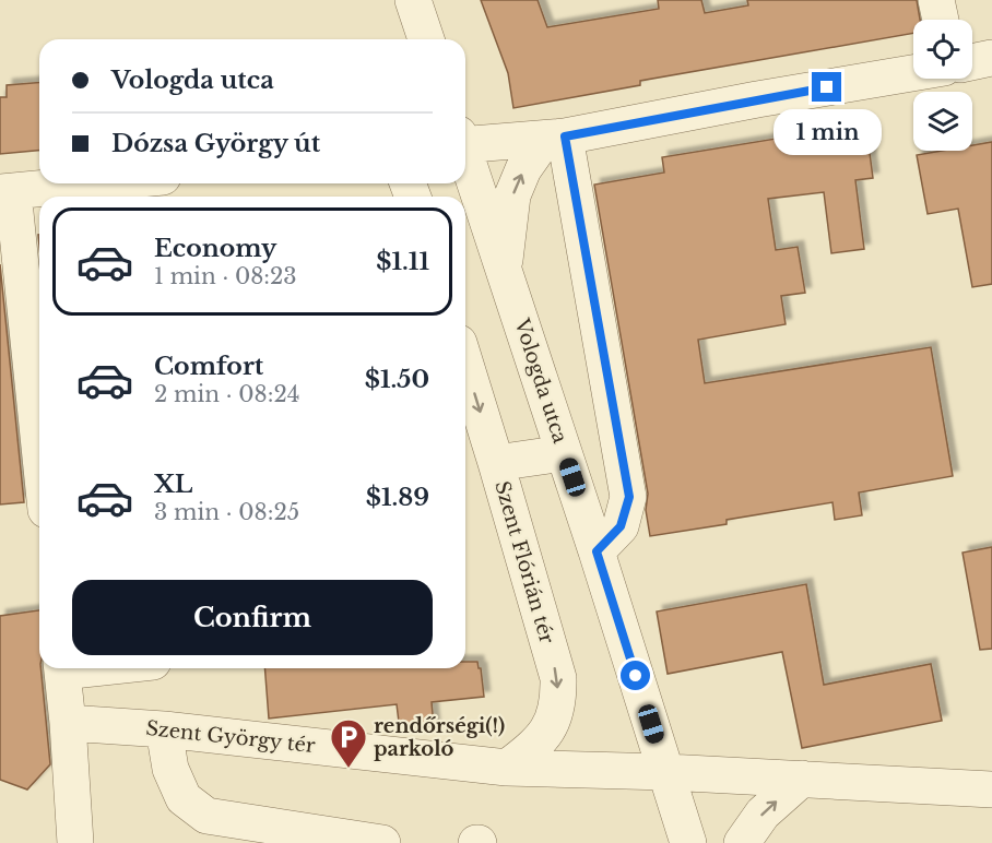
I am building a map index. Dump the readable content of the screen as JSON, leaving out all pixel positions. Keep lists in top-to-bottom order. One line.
{"streets":{"street":["Vologda utca","Szent Flórián tér","Szent György tér"]},"crossings":[["Vologda utca","Szent György tér"],["Szent Flórián tér","Szent György tér"]],"places":{"parking":["rendőrségi(!) parkoló"]},"page":{"banner":["Vologda utca","Dózsa György út"],"bubble":"1 min","list":[{"name":"Economy","note":"1 min · 08:23","value":"$1.11"},{"name":"Comfort","note":"2 min · 08:24","value":"$1.50"},{"name":"XL","note":"3 min · 08:25","value":"$1.89"}],"buttons":"Confirm"}}
